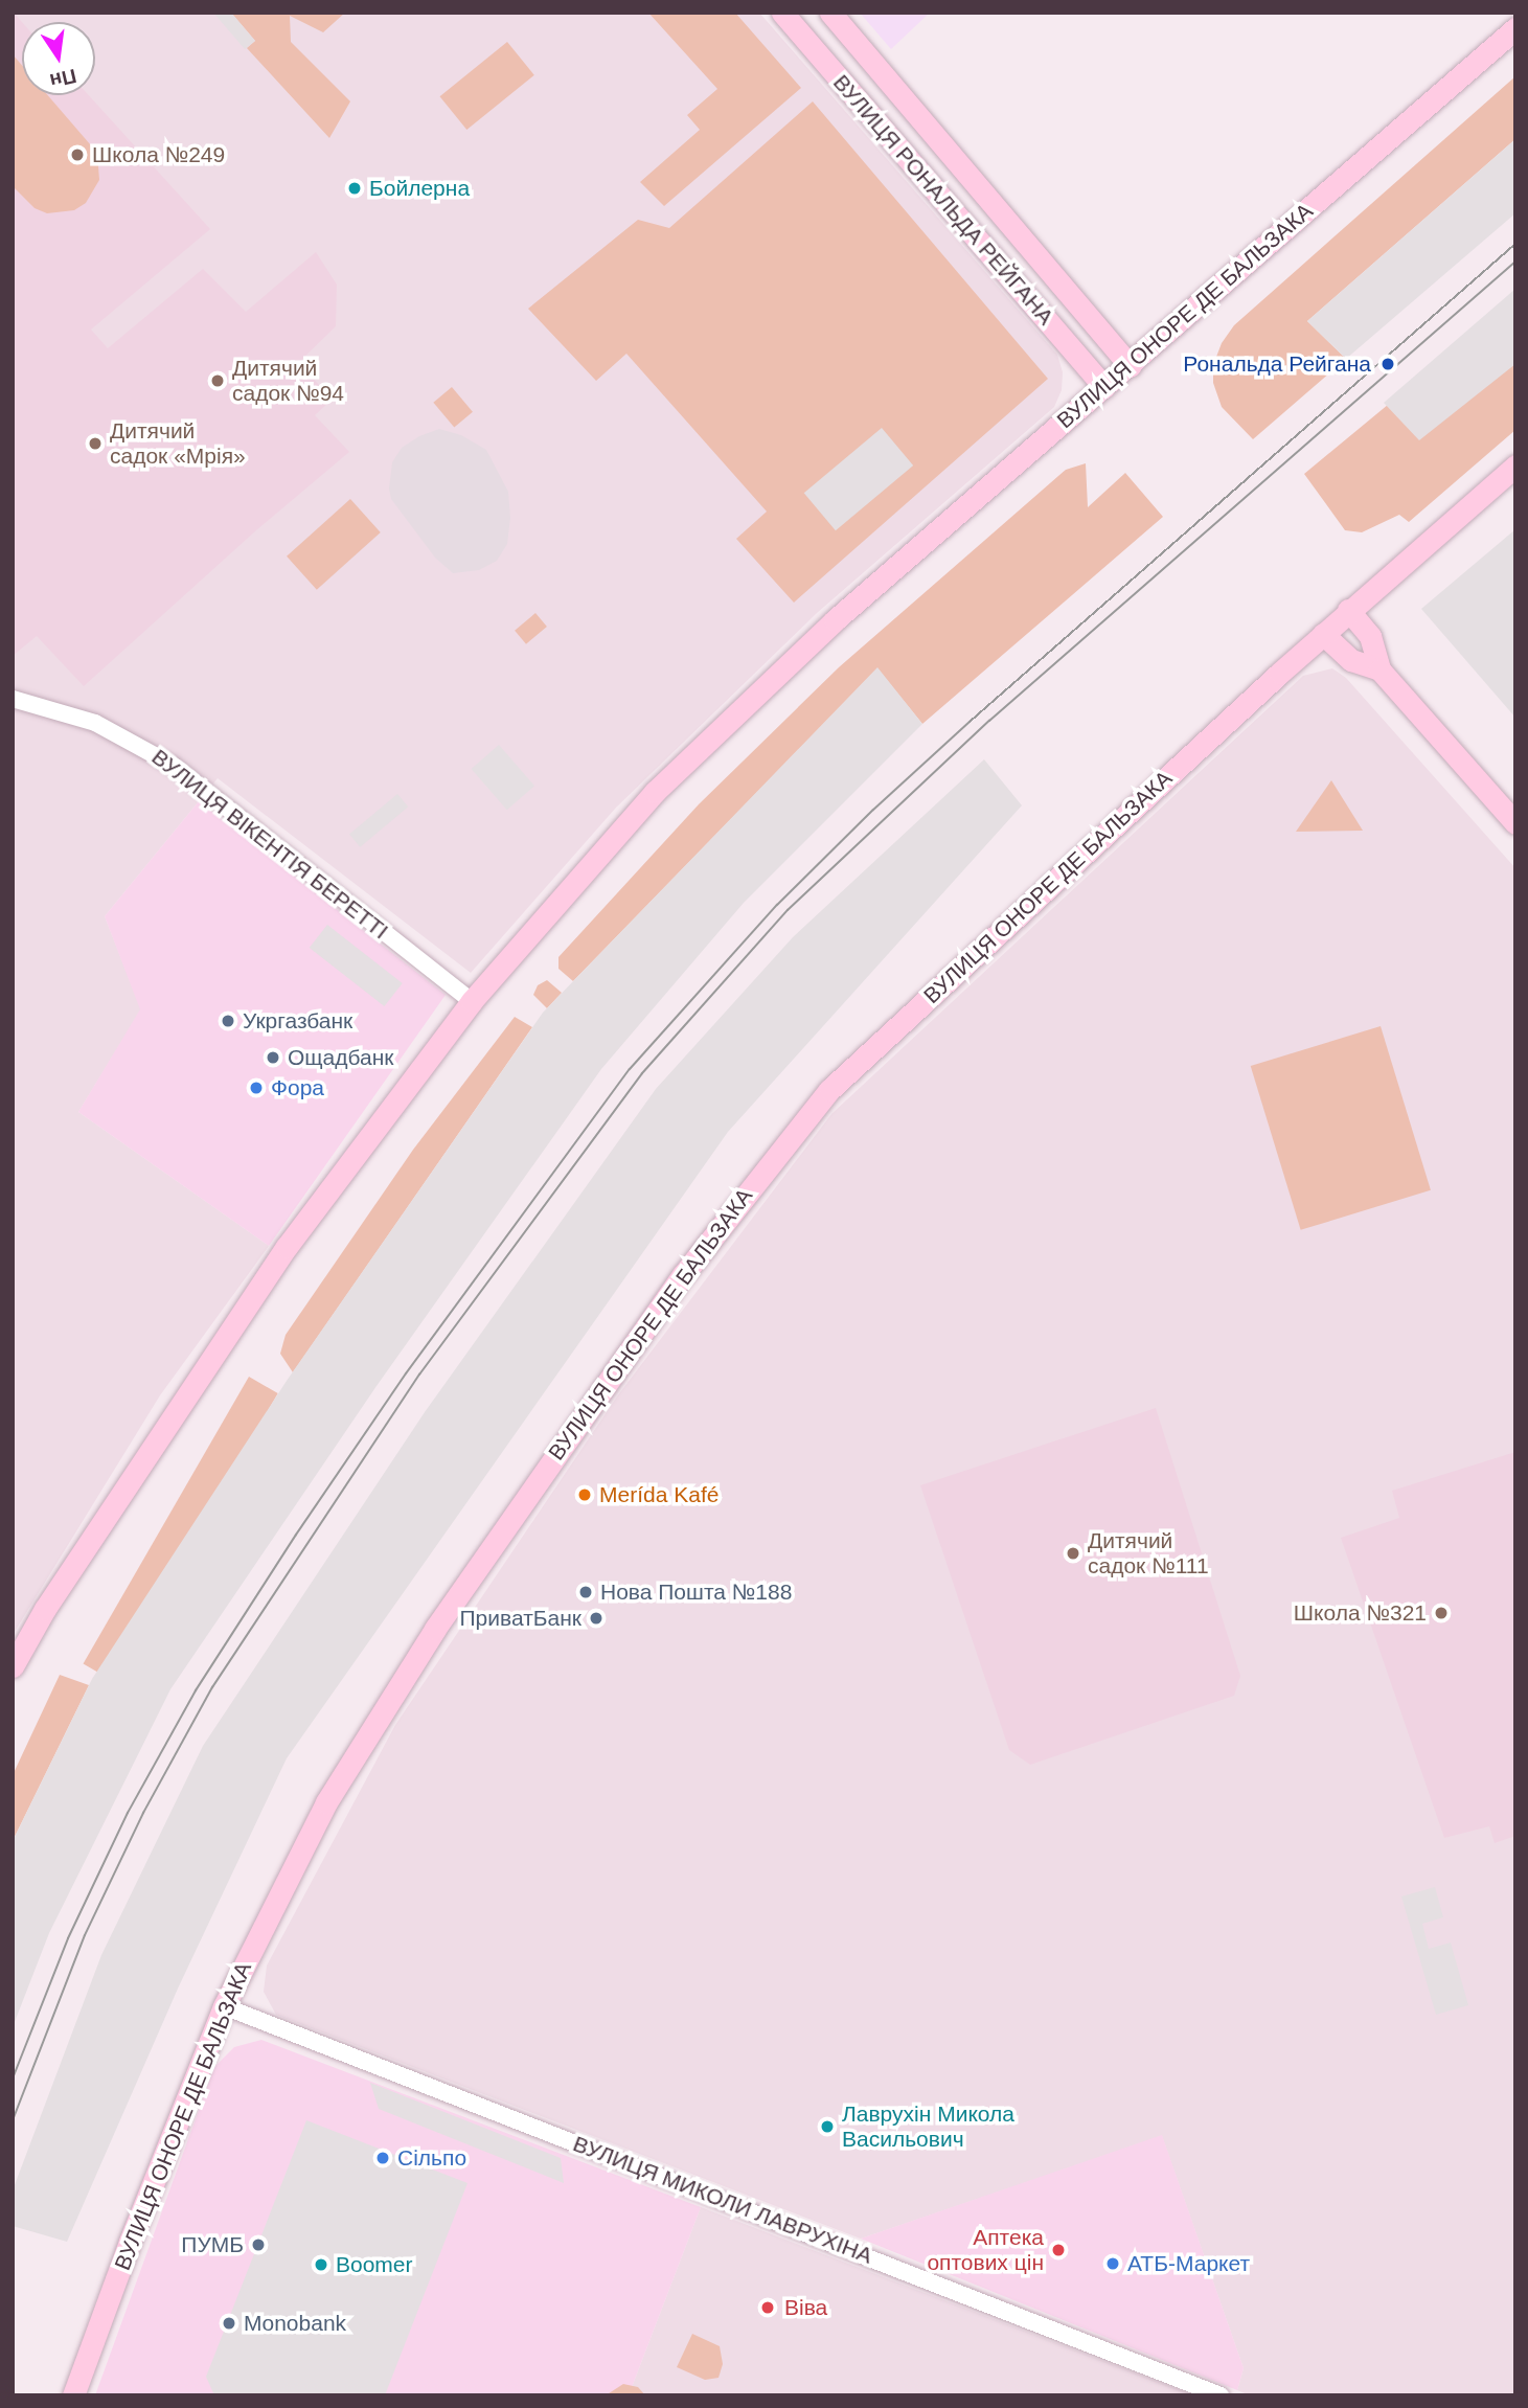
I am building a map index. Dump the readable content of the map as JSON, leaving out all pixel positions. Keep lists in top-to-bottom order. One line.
{"streets":{"street":["ВУЛИЦЯ РОНАЛЬДА РЕЙГАНА","ВУЛИЦЯ ОНОРЕ ДЕ БАЛЬЗАКА","ВУЛИЦЯ ВІКЕНТІЯ БЕРЕТТІ","ВУЛИЦЯ МИКОЛИ ЛАВРУХІНА"]},"crossings":[["ВУЛИЦЯ РОНАЛЬДА РЕЙГАНА","ВУЛИЦЯ ОНОРЕ ДЕ БАЛЬЗАКА"],["ВУЛИЦЯ ОНОРЕ ДЕ БАЛЬЗАКА","ВУЛИЦЯ ВІКЕНТІЯ БЕРЕТТІ"],["ВУЛИЦЯ ОНОРЕ ДЕ БАЛЬЗАКА","ВУЛИЦЯ МИКОЛИ ЛАВРУХІНА"]],"places":["Школа №249","Бойлерна","Рональда Рейгана","Дитячий садок №94","Дитячий садок «Мрія»","Укргазбанк","Ощадбанк","Фора","Merída Kafé","Дитячий садок №111","Нова Пошта №188","Школа №321","ПриватБанк","Лаврухін Микола Васильович","Сільпо","ПУМБ","Аптека оптових цін","АТБ-Маркет","Boomer","Віва","Monobank"],"north":"bottom"}
